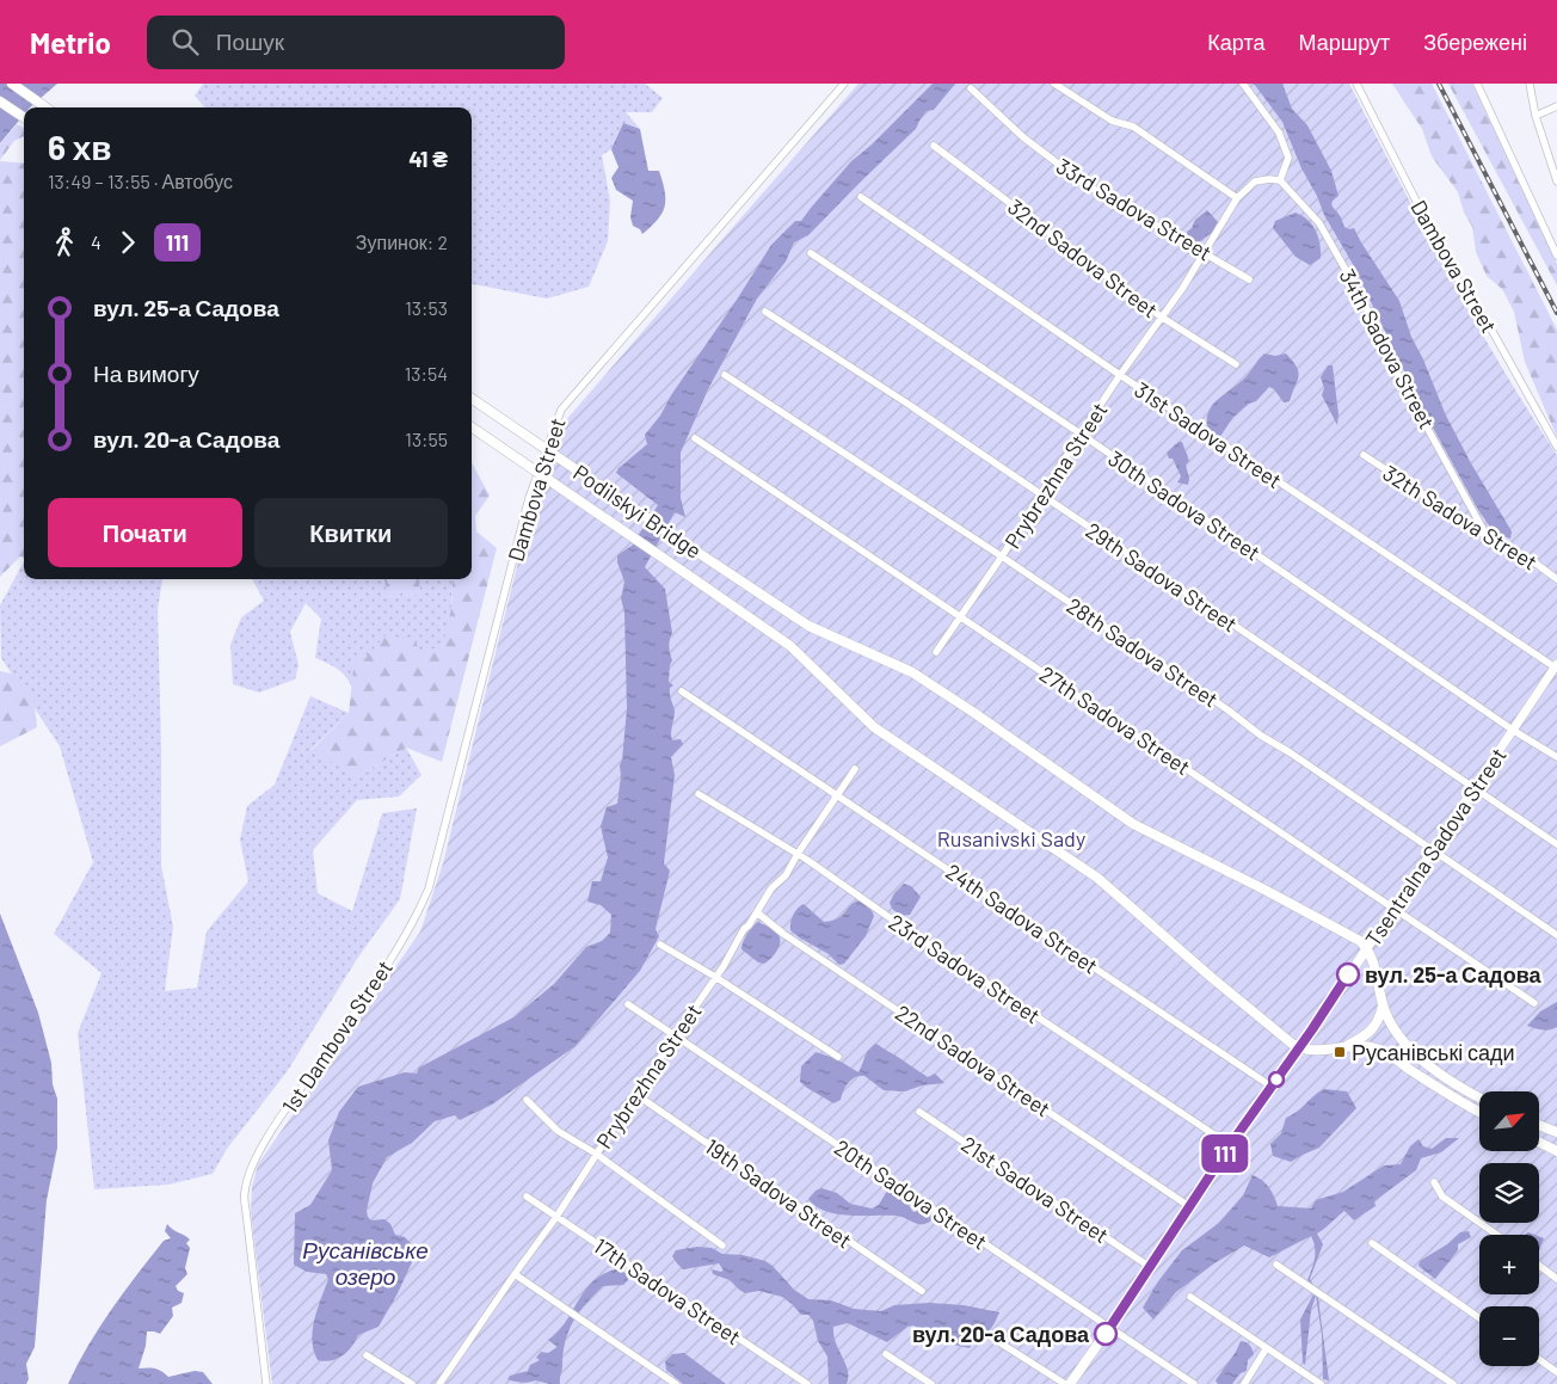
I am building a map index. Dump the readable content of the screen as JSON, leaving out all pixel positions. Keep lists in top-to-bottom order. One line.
{"streets":{"main road":["Podilskyi Bridge","Tsentralna Sadova Street"],"street":["33rd Sadova Street","32nd Sadova Street","Dambova Street","34th Sadova Street","31st Sadova Street","Prybrezhna Street","30th Sadova Street","32th Sadova Street","29th Sadova Street","28th Sadova Street","27th Sadova Street","24th Sadova Street","23rd Sadova Street","1st Dambova Street","22nd Sadova Street","21st Sadova Street","19th Sadova Street","20th Sadova Street","17th Sadova Street"]},"crossings":[["33rd Sadova Street","Prybrezhna Street"],["32nd Sadova Street","Prybrezhna Street"],["Dambova Street","1st Dambova Street"],["34th Sadova Street","Prybrezhna Street"],["34th Sadova Street","32th Sadova Street"],["31st Sadova Street","Prybrezhna Street"],["31st Sadova Street","Tsentralna Sadova Street"],["Prybrezhna Street","30th Sadova Street"],["Prybrezhna Street","29th Sadova Street"],["Prybrezhna Street","28th Sadova Street"],["Prybrezhna Street","27th Sadova Street"],["Prybrezhna Street","24th Sadova Street"],["Prybrezhna Street","23rd Sadova Street"],["Prybrezhna Street","22nd Sadova Street"],["Prybrezhna Street","19th Sadova Street"],["Prybrezhna Street","20th Sadova Street"],["Prybrezhna Street","17th Sadova Street"],["30th Sadova Street","Tsentralna Sadova Street"],["Podilskyi Bridge","Tsentralna Sadova Street"],["29th Sadova Street","Tsentralna Sadova Street"],["28th Sadova Street","Tsentralna Sadova Street"],["27th Sadova Street","Tsentralna Sadova Street"],["Tsentralna Sadova Street","24th Sadova Street"],["Tsentralna Sadova Street","23rd Sadova Street"],["Tsentralna Sadova Street","22nd Sadova Street"],["Tsentralna Sadova Street","21st Sadova Street"],["Tsentralna Sadova Street","20th Sadova Street"]],"water":["Русанівське озеро"],"parks":["Rusanivski Sady"],"places":{"other":["вул. 25-а Садова","вул. 20-а Садова"],"transit":["Русанівські сади"]},"lines":["bus line 111"],"north":"top right","page":{"header":"Metrio","search":"Пошук","nav":["Карта","Маршрут","Збережені"],"on_map":"111","heading":["6 хв","13:49 – 13:55 · Автобус","41 ₴"],"legs":["4","111","Зупинок: 2"],"list":[{"name":"вул. 25-а Садова","value":"13:53"},{"name":"На вимогу","value":"13:54"},{"name":"вул. 20-а Садова","value":"13:55"}],"buttons":["Почати","Квитки"],"map_buttons":["+","−"]}}
